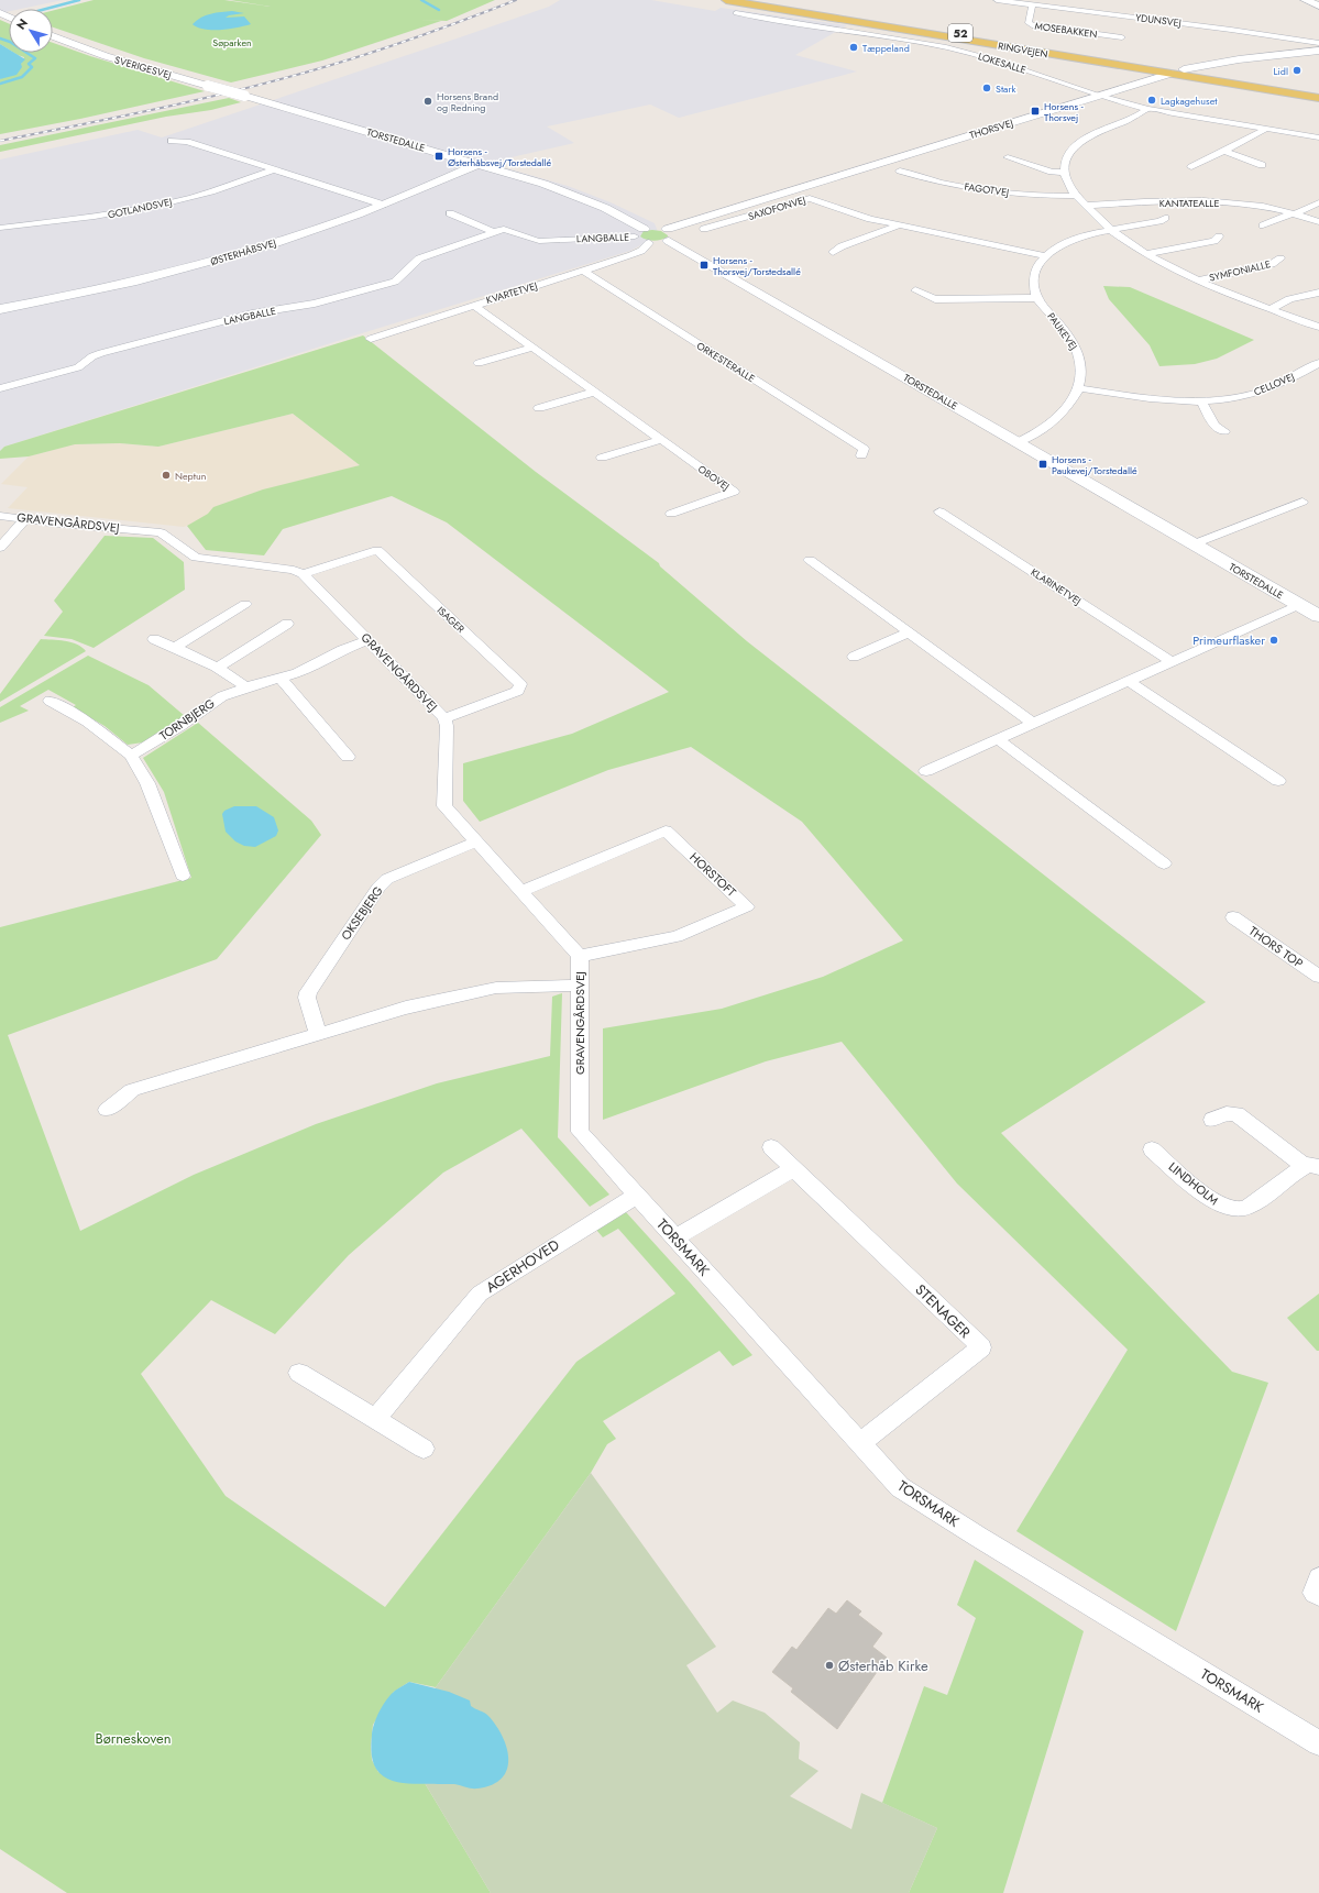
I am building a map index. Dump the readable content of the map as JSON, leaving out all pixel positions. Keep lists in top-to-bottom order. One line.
{"streets":{"main road":["52","RINGVEJEN","THORSVEJ"],"street":["YDUNSVEJ","MOSEBAKKEN","LOKESALLE","SVERIGESVEJ","TORSTEDALLE","FAGOTVEJ","KANTATEALLE","GOTLANDSVEJ","SAXOFONVEJ","LANGBALLE","ØSTERHÅBSVEJ","SYMFONIALLE","KVARTETVEJ","PAUKEVEJ","ORKESTERALLE","CELLOVEJ","OBOVEJ","GRAVENGÅRDSVEJ","KLARINETVEJ","ISAGER","TORNBJERG","HORSTOFT","OKSEBJERG","THORS TOP","LINDHOLM","TORSMARK","AGERHOVED","STENAGER"]},"crossings":[["YDUNSVEJ","MOSEBAKKEN"],["RINGVEJEN","THORSVEJ"],["LOKESALLE","THORSVEJ"],["SVERIGESVEJ","TORSTEDALLE"],["THORSVEJ","TORSTEDALLE"],["TORSTEDALLE","LANGBALLE"],["TORSTEDALLE","ØSTERHÅBSVEJ"],["TORSTEDALLE","KVARTETVEJ"],["TORSTEDALLE","PAUKEVEJ"],["FAGOTVEJ","SYMFONIALLE"],["KANTATEALLE","SYMFONIALLE"],["KVARTETVEJ","ORKESTERALLE"],["KVARTETVEJ","OBOVEJ"],["PAUKEVEJ","CELLOVEJ"],["GRAVENGÅRDSVEJ","ISAGER"],["GRAVENGÅRDSVEJ","TORNBJERG"],["GRAVENGÅRDSVEJ","HORSTOFT"],["GRAVENGÅRDSVEJ","OKSEBJERG"],["GRAVENGÅRDSVEJ","TORSMARK"],["TORSMARK","AGERHOVED"],["TORSMARK","STENAGER"]],"parks":["Søparken","Børneskoven"],"places":{"other":["Tæppeland","Lidl","Stark","Lagkagehuset","Horsens Brand og Redning","Neptun","Primeurflasker","Østerhåb Kirke"],"transit":["Horsens - Thorsvej","Horsens - Østerhåbsvej/Torstedallé","Horsens - Thorsvej/Torstedsallé","Horsens - Paukevej/Torstedallé"]},"north":"top left"}
